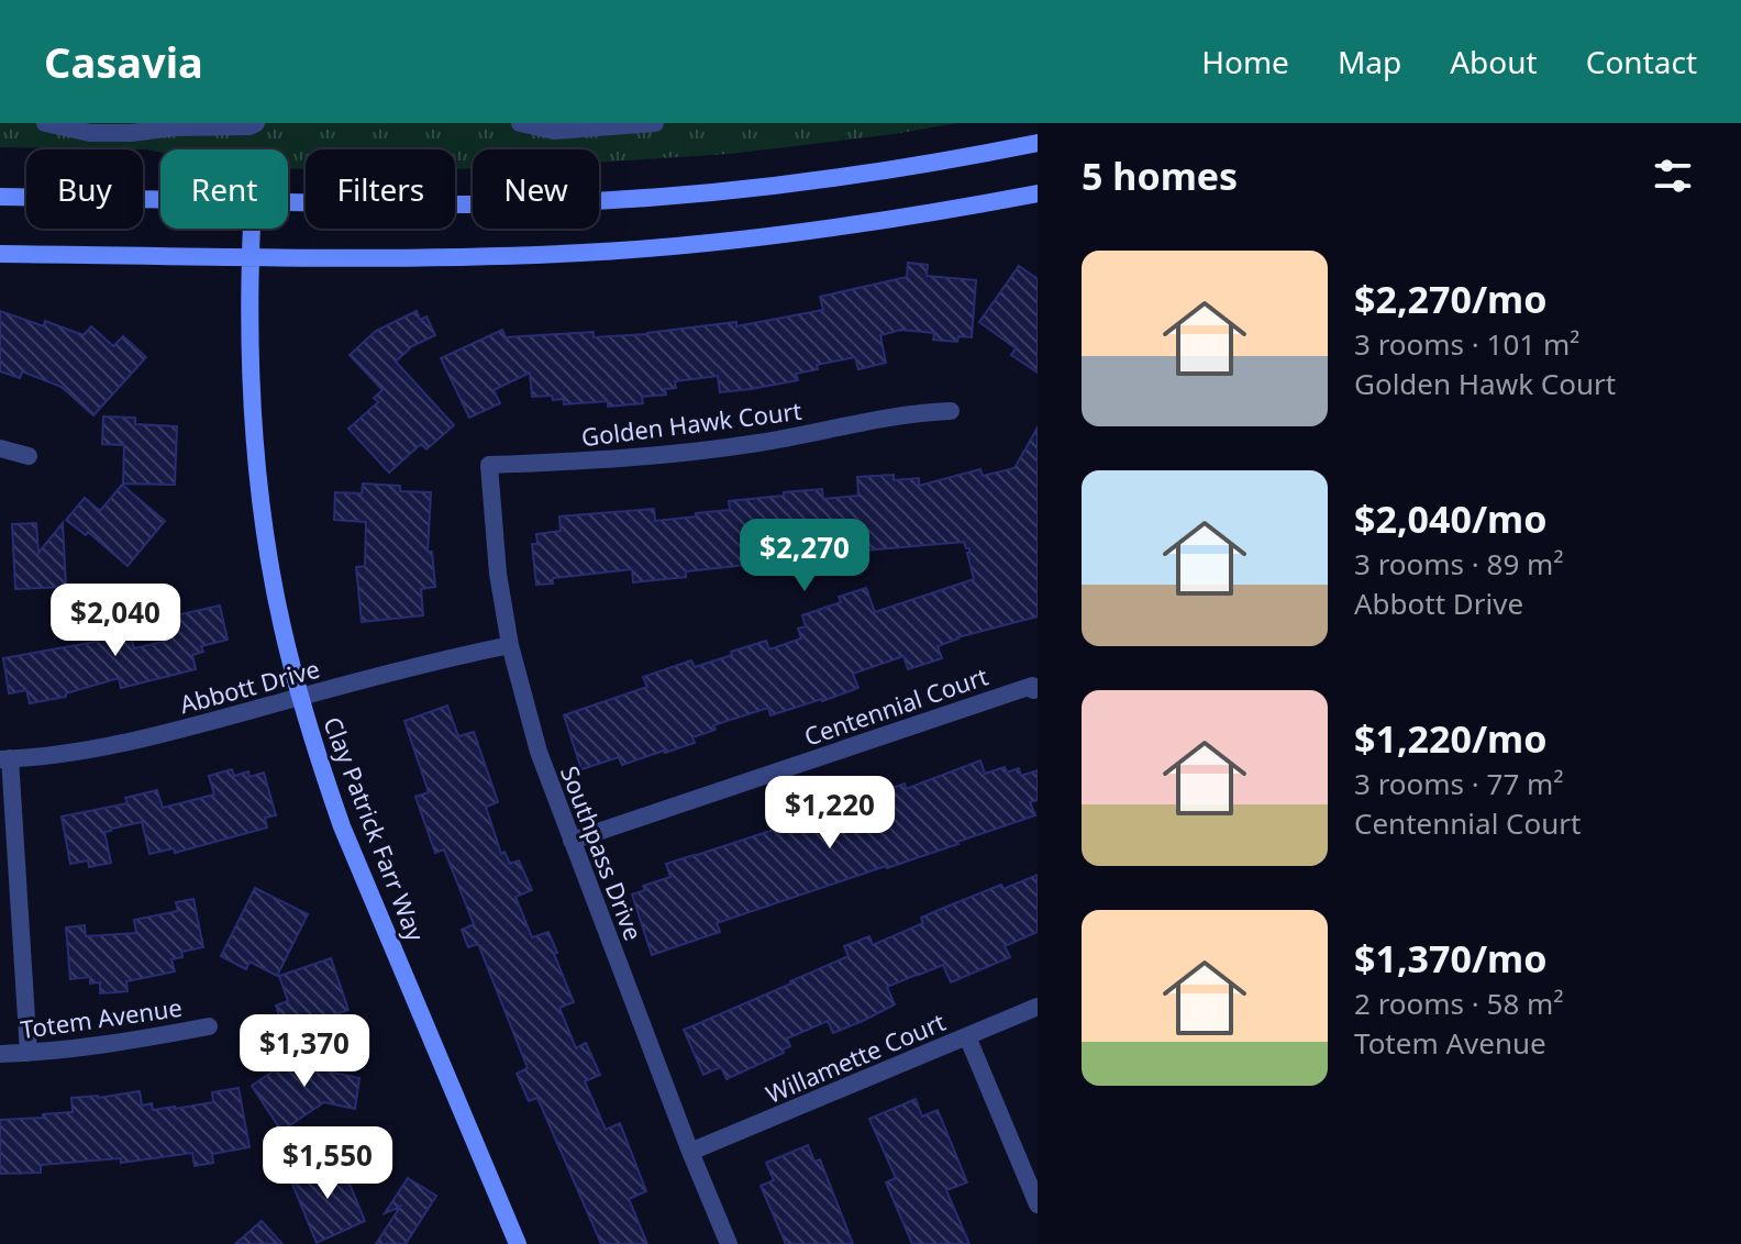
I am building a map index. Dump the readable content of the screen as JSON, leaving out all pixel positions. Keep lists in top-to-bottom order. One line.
{"streets":{"main road":["Clay Patrick Farr Way"],"street":["Golden Hawk Court","Abbott Drive","Centennial Court","Southpass Drive","Totem Avenue","Willamette Court"]},"crossings":[["Golden Hawk Court","Southpass Drive"],["Abbott Drive","Clay Patrick Farr Way"],["Abbott Drive","Southpass Drive"],["Centennial Court","Southpass Drive"],["Southpass Drive","Willamette Court"]],"page":{"header":"Casavia","nav":["Home","Map","About","Contact"],"heading":"5 homes","chip":["Buy","Rent","Filters","New"],"list":[{"name":"$2,270/mo","note":"3 rooms · 101 m² · Golden Hawk Court"},{"name":"$2,040/mo","note":"3 rooms · 89 m² · Abbott Drive"},{"name":"$1,220/mo","note":"3 rooms · 77 m² · Centennial Court"},{"name":"$1,370/mo","note":"2 rooms · 58 m² · Totem Avenue"}],"price":["$2,270","$2,040","$1,220","$1,370","$1,550"]}}
